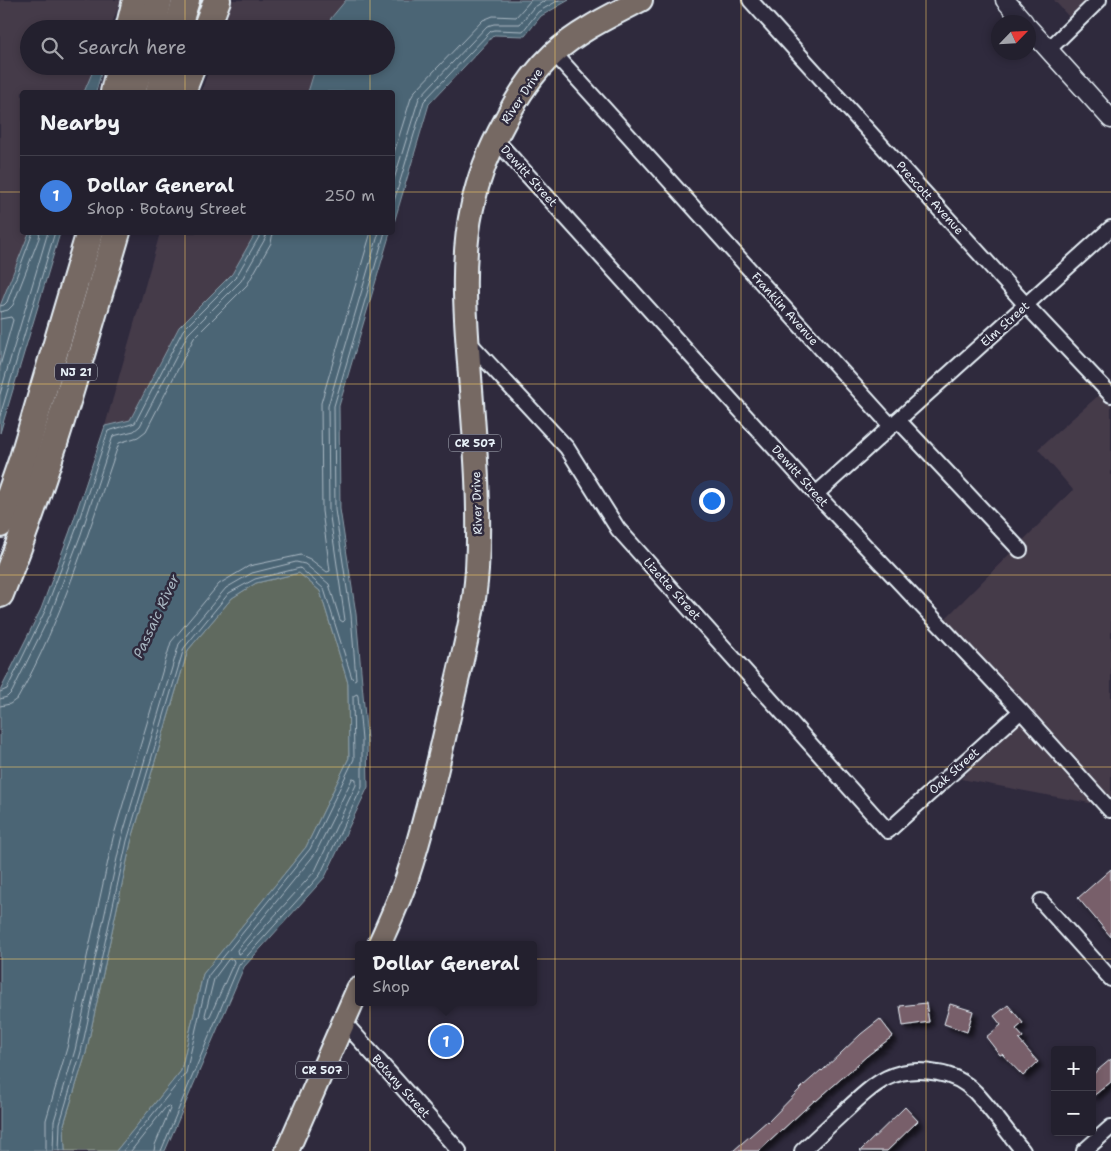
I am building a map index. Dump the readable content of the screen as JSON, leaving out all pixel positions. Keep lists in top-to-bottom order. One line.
{"streets":{"highway":["NJ 21"],"main road":["River Drive","CR 507"],"street":["Dewitt Street","Prescott Avenue","Franklin Avenue","Elm Street","Lizette Street","Oak Street","Botany Street"]},"crossings":[["River Drive","Dewitt Street"],["River Drive","Franklin Avenue"],["River Drive","Lizette Street"],["Dewitt Street","Elm Street"],["Dewitt Street","Oak Street"],["Prescott Avenue","Elm Street"],["Franklin Avenue","Elm Street"],["CR 507","Botany Street"],["Lizette Street","Oak Street"]],"water":["Passaic River"],"north":"top right","page":{"search":"Search here","heading":"Nearby","list":[{"mark":"1","name":"Dollar General","note":"Shop · Botany Street","value":"250 m"}],"popup":["Dollar General","Shop"],"pins":"1","map_buttons":["+","−"]}}
